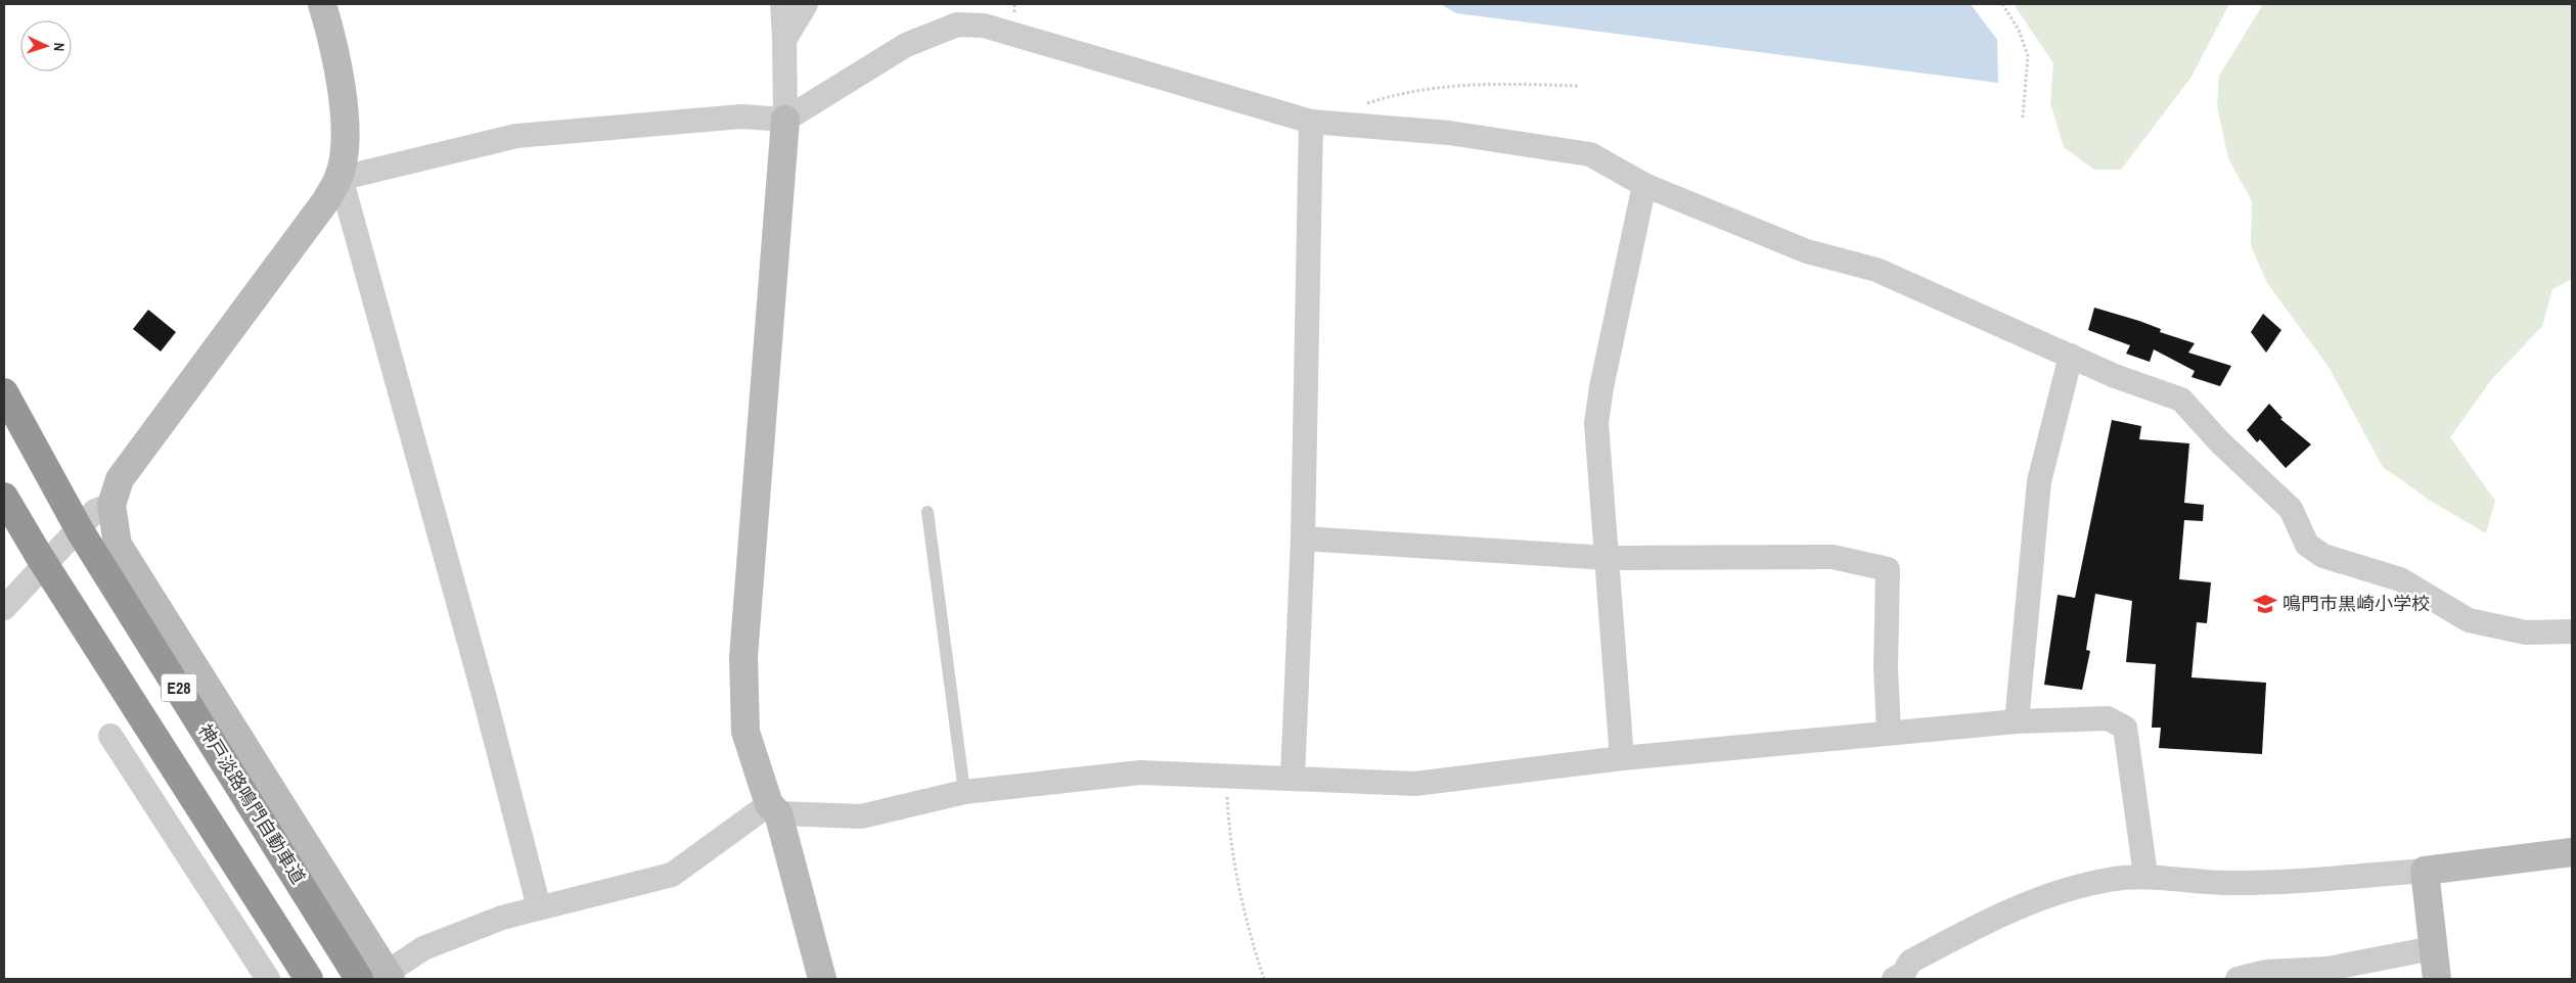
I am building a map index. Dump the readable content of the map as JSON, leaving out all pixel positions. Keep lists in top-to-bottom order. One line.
{"streets":{"highway":["E28","神戸淡路鳴門自動車道"]},"places":{"school or university":["鳴門市黒崎小学校"]},"north":"right"}
